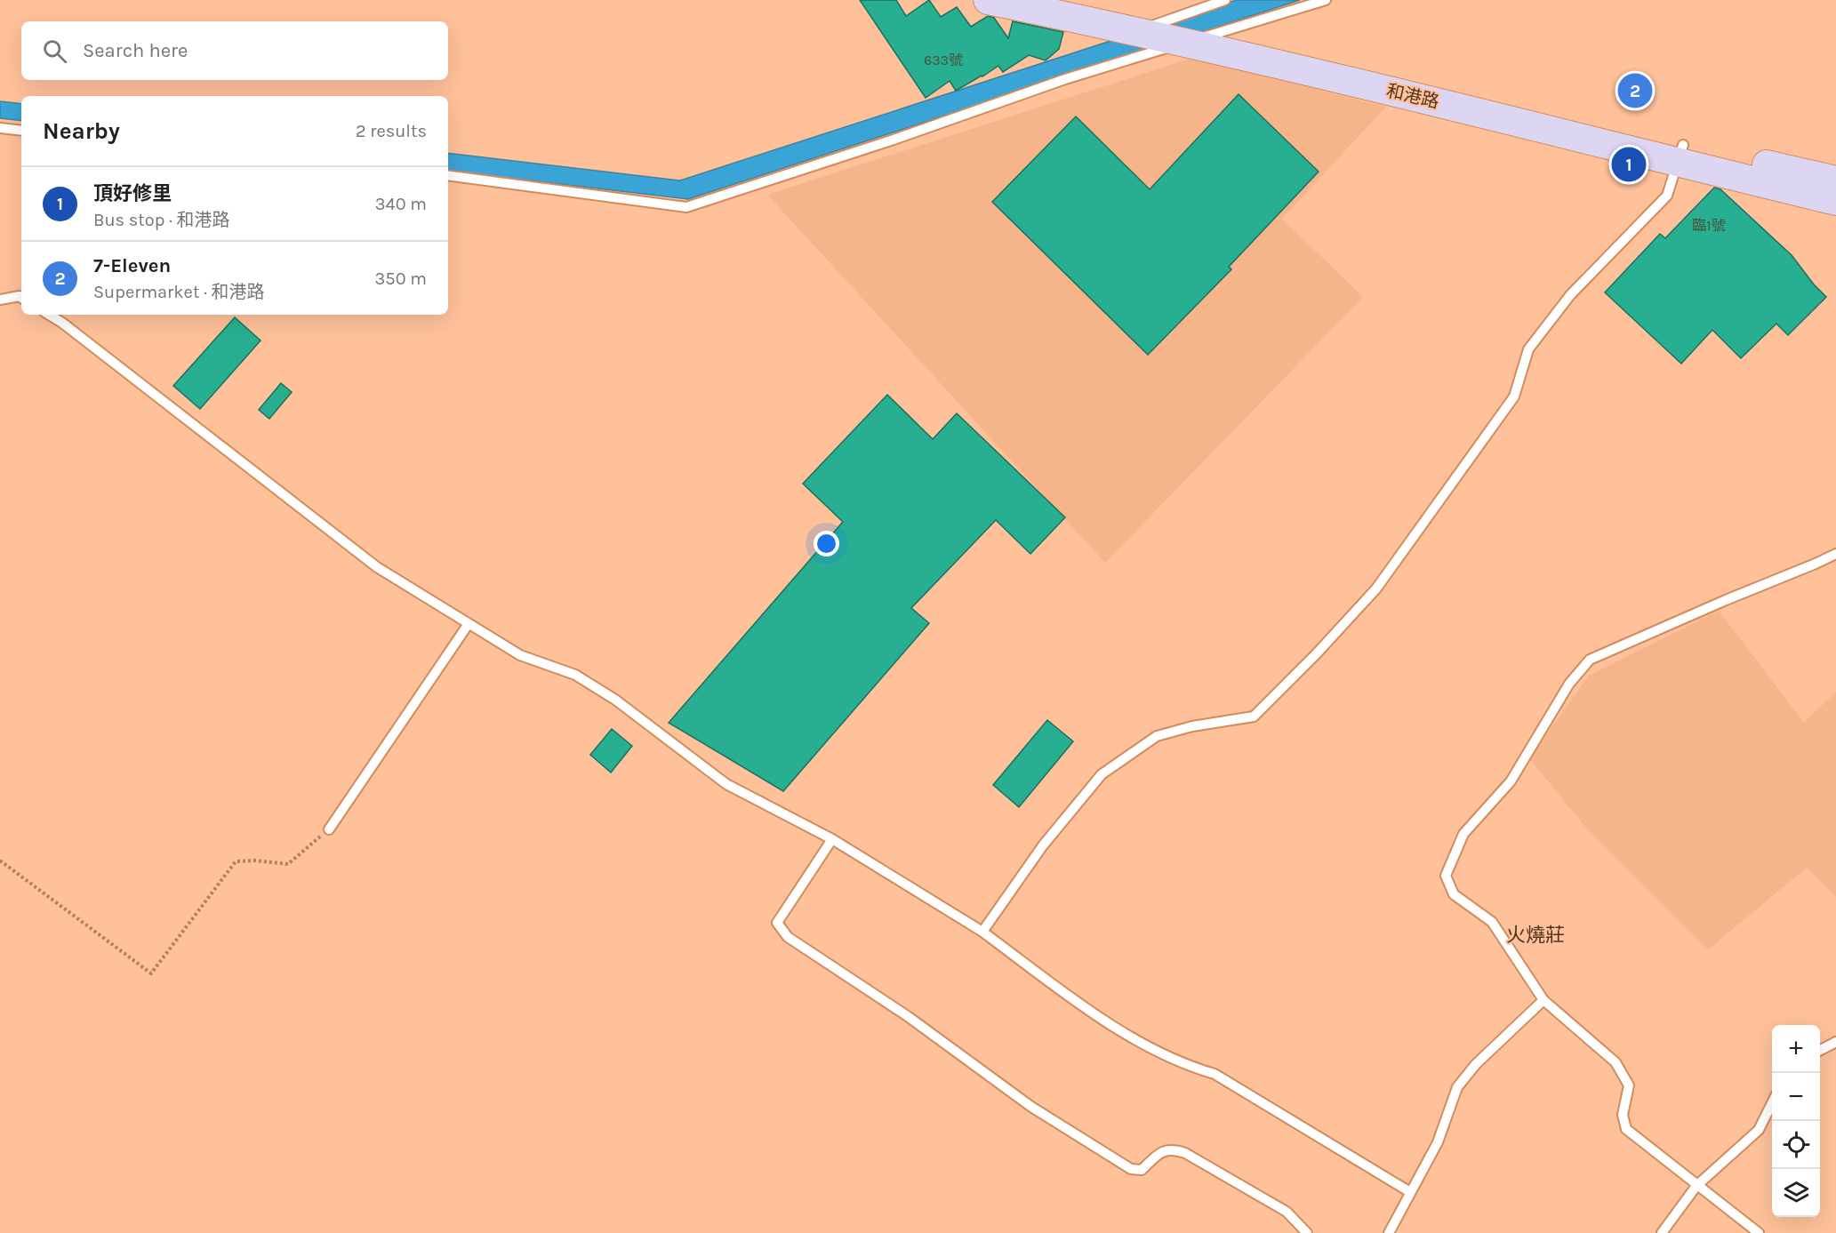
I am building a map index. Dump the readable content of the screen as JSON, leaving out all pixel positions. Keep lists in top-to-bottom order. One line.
{"streets":{"main road":["和港路"]},"districts":["火燒莊"],"house_numbers":["633號","臨1號"],"page":{"search":"Search here","pins":["2","1"],"heading":["Nearby","2 results"],"list":[{"mark":"1","name":"頂好修里","note":"Bus stop · 和港路","value":"340 m"},{"mark":"2","name":"7-Eleven","note":"Supermarket · 和港路","value":"350 m"}],"map_buttons":["+","−"]}}
